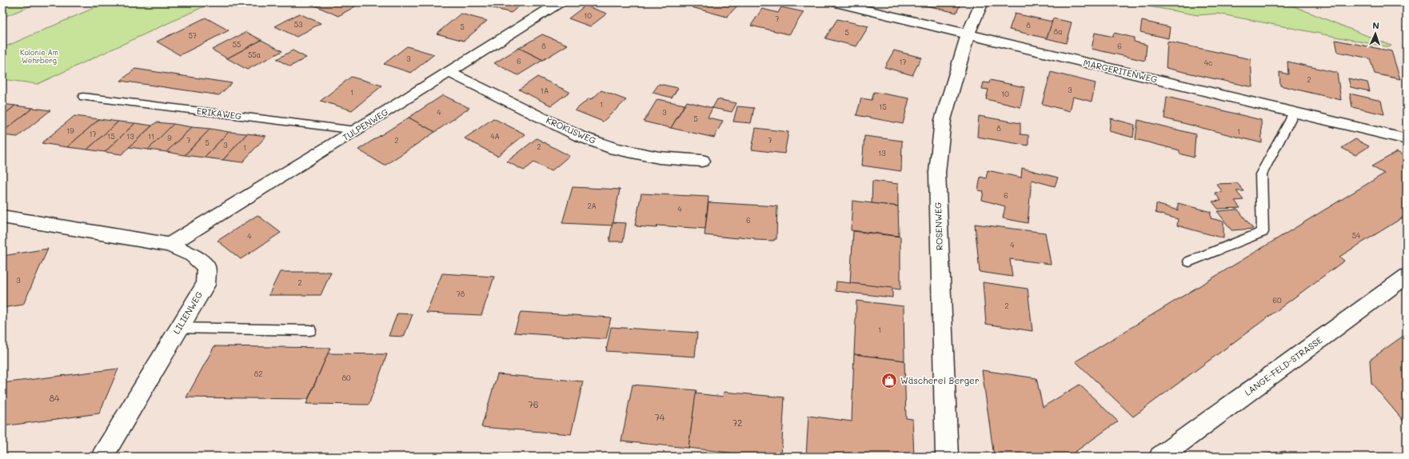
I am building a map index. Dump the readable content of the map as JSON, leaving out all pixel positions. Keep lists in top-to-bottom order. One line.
{"streets":{"street":["MARGERITENWEG","TULPENWEG","KROKUSWEG","ROSENWEG","LILIENWEG","LANGE-FELD-STRASSE"],"lane":["ERIKAWEG"]},"crossings":[["MARGERITENWEG","ROSENWEG"],["ERIKAWEG","TULPENWEG"],["TULPENWEG","KROKUSWEG"],["TULPENWEG","LILIENWEG"]],"parks":["Kolonie Am Wehrberg"],"places":{"shop":["Wäscherei Berger"]},"house_numbers":["10","7","53","8","5","8a","5","57","55","8","6","55a","3","6","17","4c","2","3","1A","1","10","1","15","4","3","5","8","19","1","17","15","13","11","4A","9","7","2","7","5","3","2","1","13","6","2A","4","6","54","4","4","3","2","78","60","2","1","82","80","84","76","74","72"],"north":"top"}
